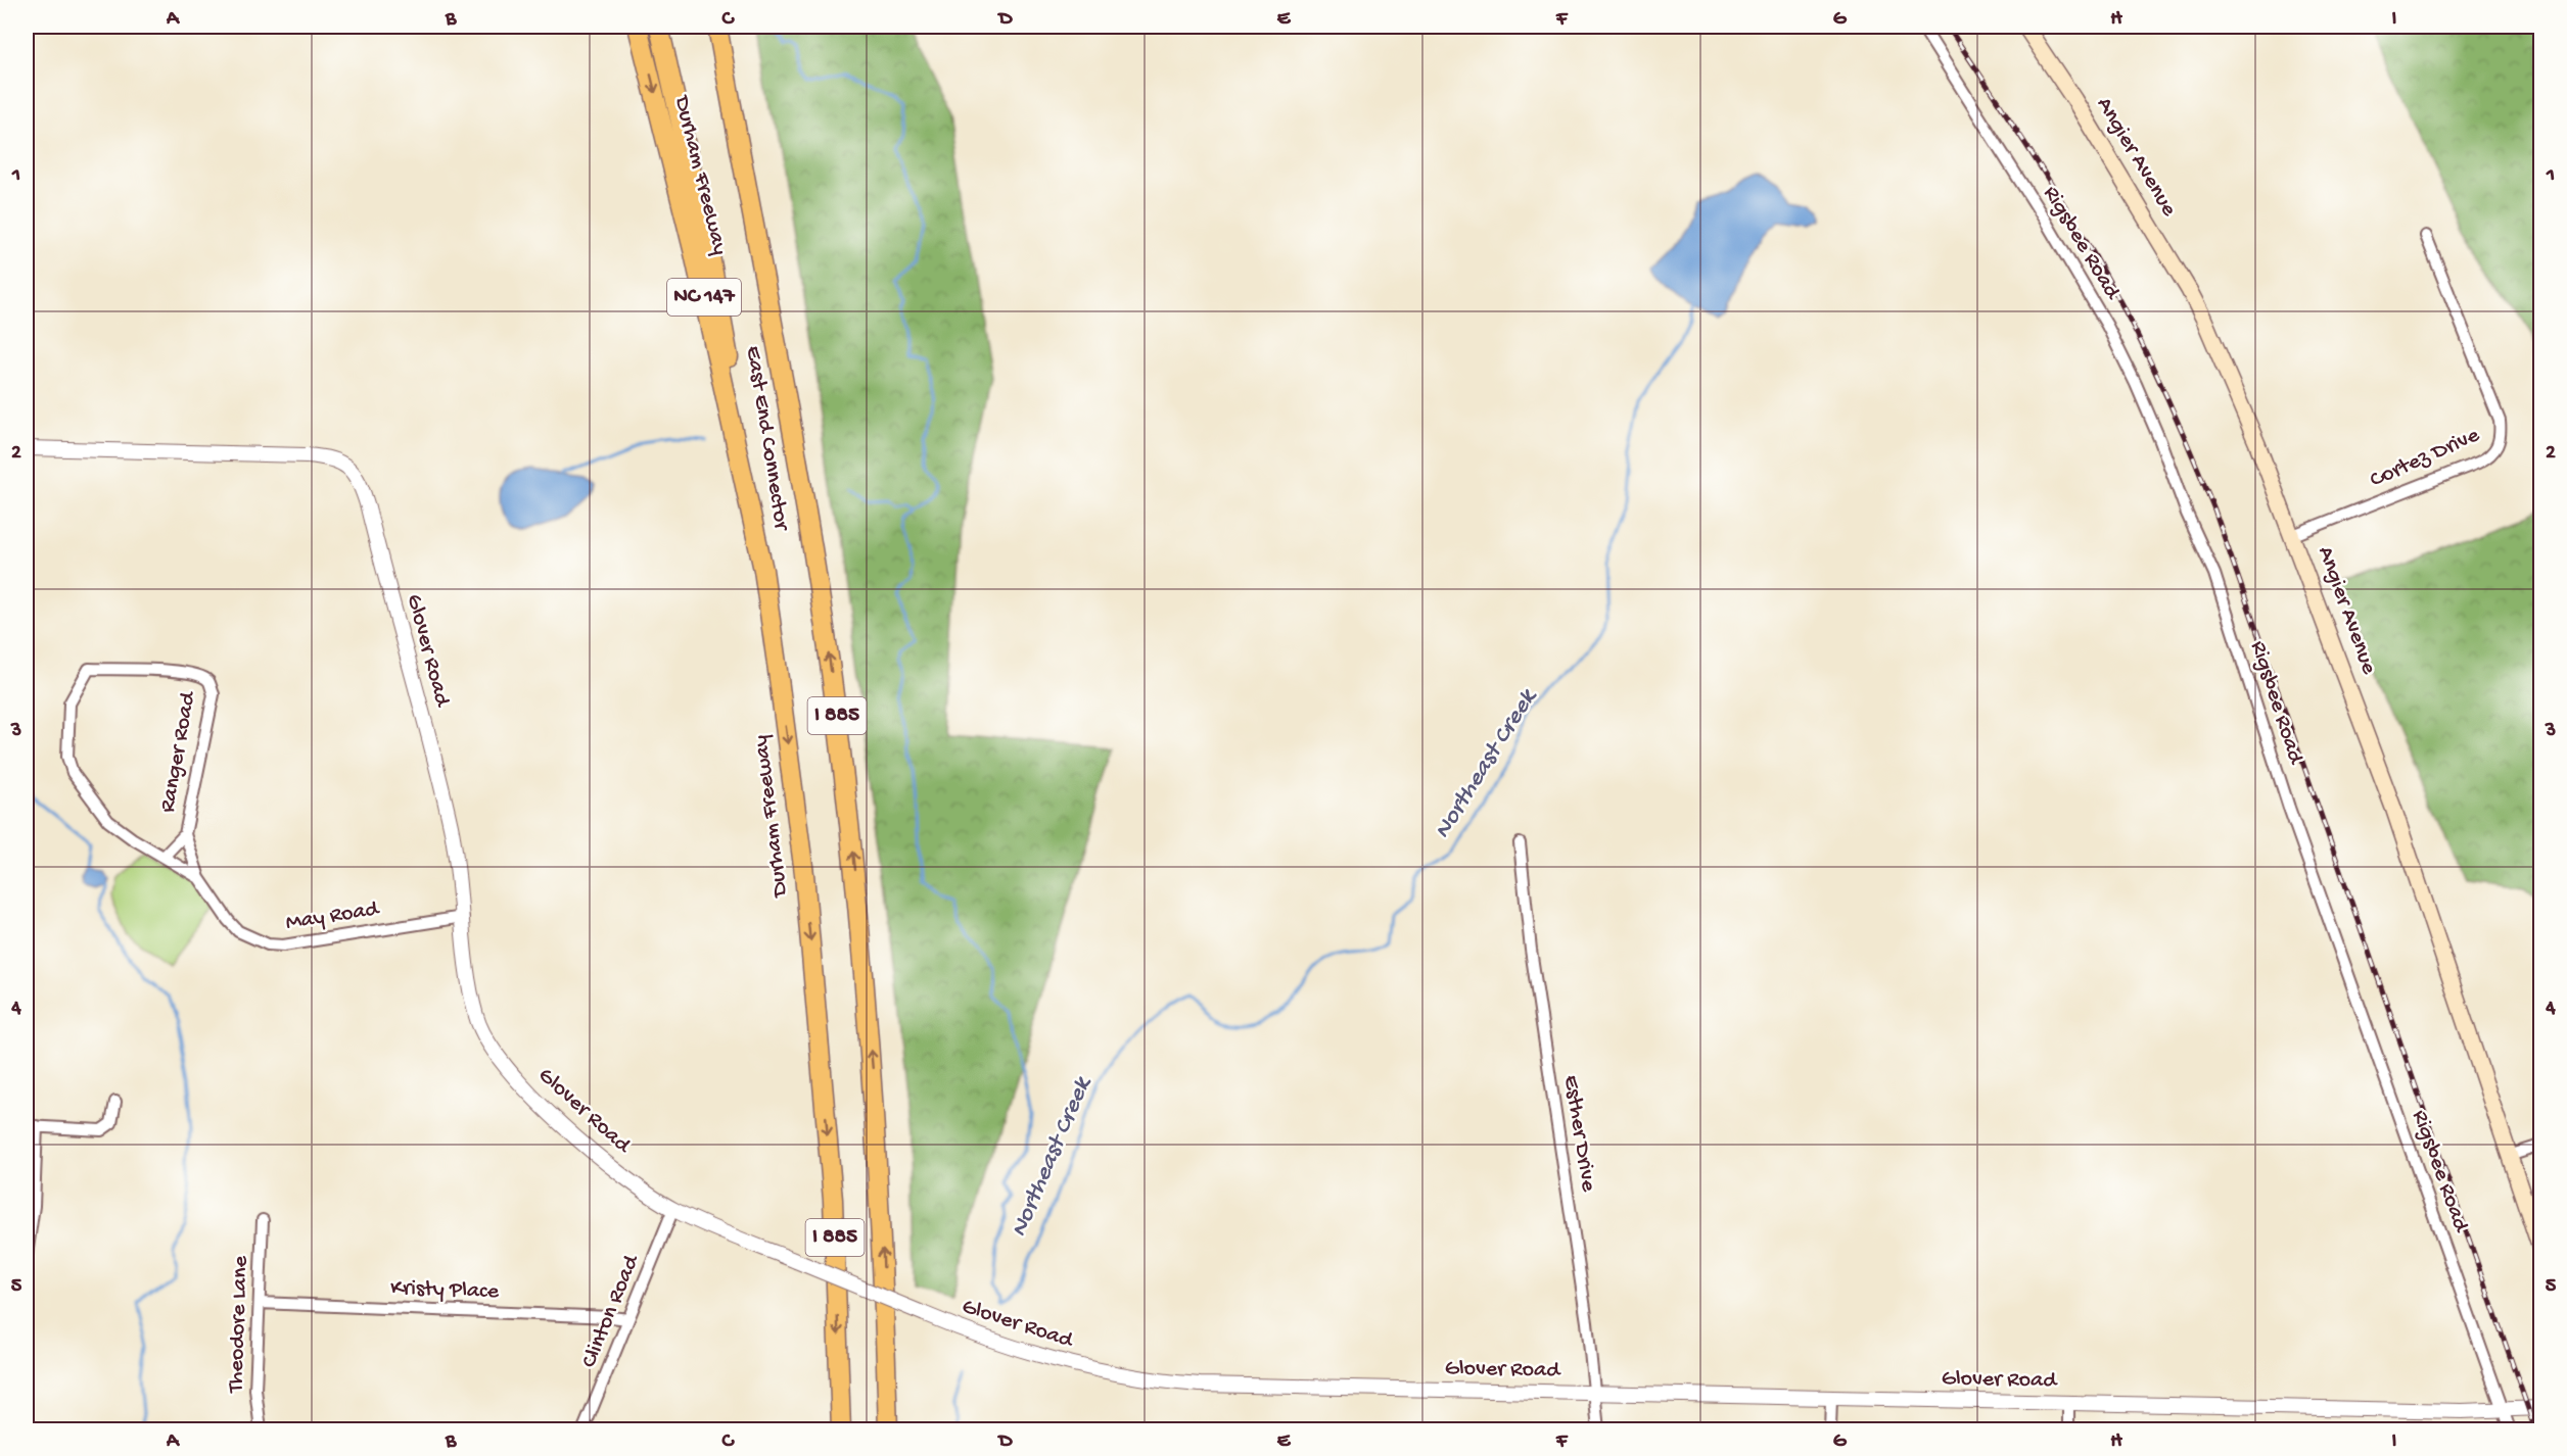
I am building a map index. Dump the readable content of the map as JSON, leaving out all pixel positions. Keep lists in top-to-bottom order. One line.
{"streets":{"highway":["Durham Freeway","NC 147","East End Connector","I 885"],"main road":["Angier Avenue"],"street":["Rigsbee Road","Cortez Drive","Glover Road","Ranger Road","May Road","Esther Drive","Kristy Place","Clinton Road","Theodore Lane"]},"crossings":[["Angier Avenue","Cortez Drive"],["Durham Freeway","East End Connector"],["Rigsbee Road","Glover Road"],["Glover Road","May Road"],["Glover Road","Esther Drive"],["Glover Road","Clinton Road"],["Ranger Road","May Road"],["Kristy Place","Clinton Road"],["Kristy Place","Theodore Lane"]],"water":["Northeast Creek"],"grid":{"columns":["A","B","C","D","E","F","G","H","I"],"rows":["1","2","3","4","5"]}}
